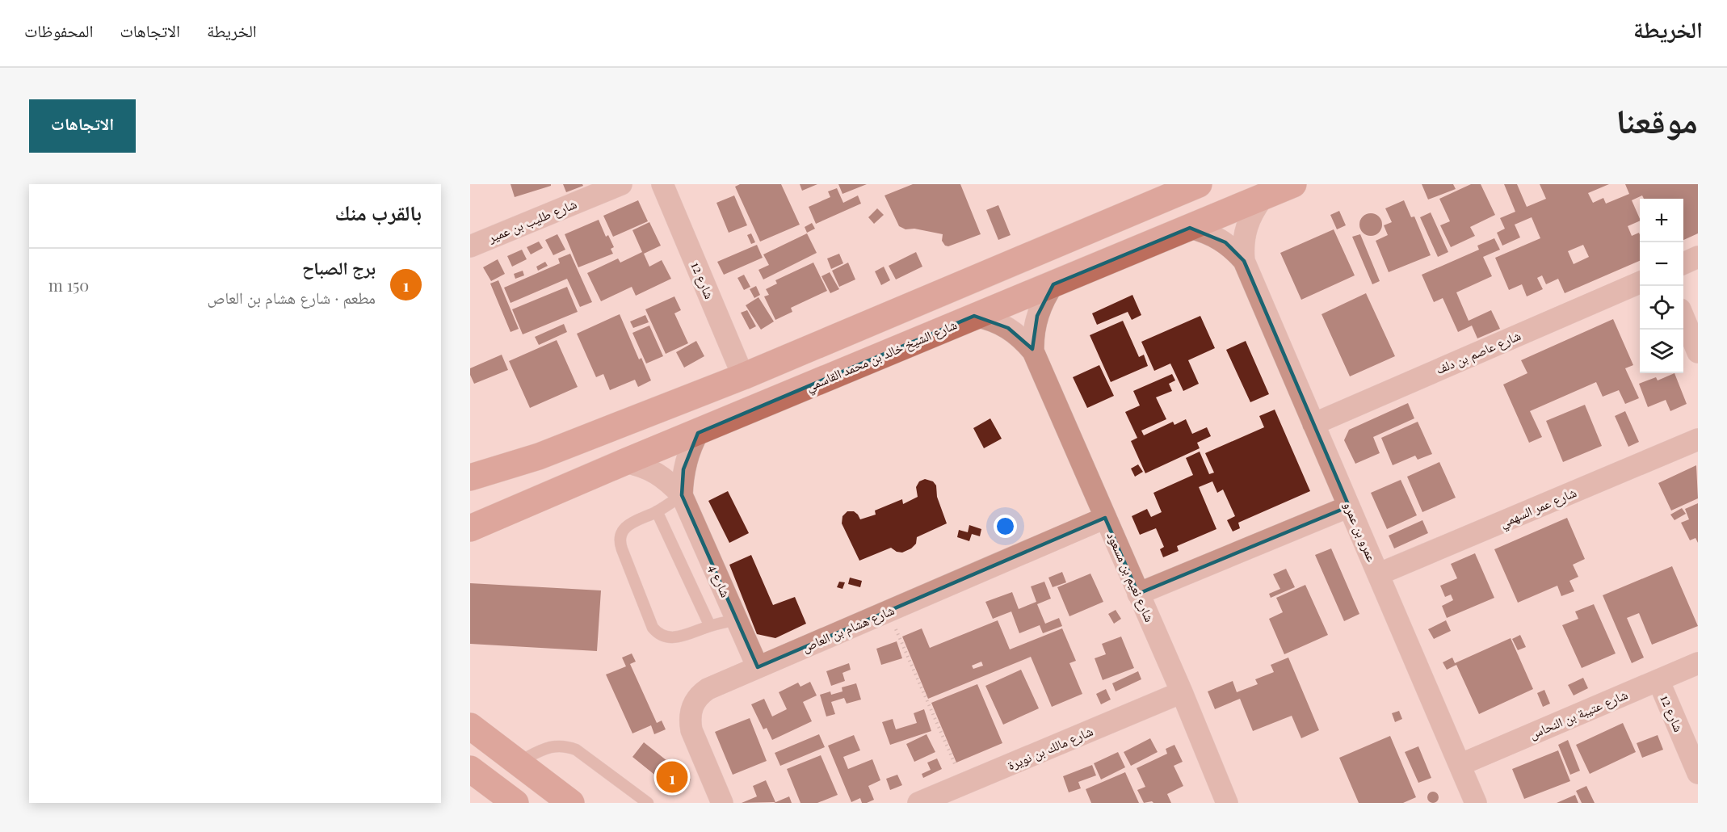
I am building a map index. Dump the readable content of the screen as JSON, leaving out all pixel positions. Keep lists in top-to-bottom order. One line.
{"streets":{"main road":["شارع الشيخ خالد بن محمد القاسمي"],"street":["شارع طليب بن عمير","شارع 12","شارع عاصم بن دلف","شارع عمر السهمي","عمرو بن عمرو","شارع نعيم بن مسعود","شارع 4","شارع هشام بن العاص","شارع عتيبة بن النحاس","شارع مالك بن نويرة"]},"crossings":[["شارع 12","شارع عتيبة بن النحاس"],["شارع عاصم بن دلف","عمرو بن عمرو"],["شارع الشيخ خالد بن محمد القاسمي","عمرو بن عمرو"],["شارع الشيخ خالد بن محمد القاسمي","شارع نعيم بن مسعود"],["شارع الشيخ خالد بن محمد القاسمي","شارع 4"],["شارع عمر السهمي","عمرو بن عمرو"],["عمرو بن عمرو","شارع عتيبة بن النحاس"],["شارع نعيم بن مسعود","شارع هشام بن العاص"],["شارع نعيم بن مسعود","شارع مالك بن نويرة"],["شارع 4","شارع هشام بن العاص"]],"page":{"header":"الخريطة","nav":["الخريطة","الاتجاهات","المحفوظات"],"title":"موقعنا","buttons":"الاتجاهات","heading":"بالقرب منك","map_buttons":["+","−"],"list":[{"mark":"1","name":"برج الصباح","note":"مطعم · شارع هشام بن العاص","value":"150 m"}],"pins":"1"}}
